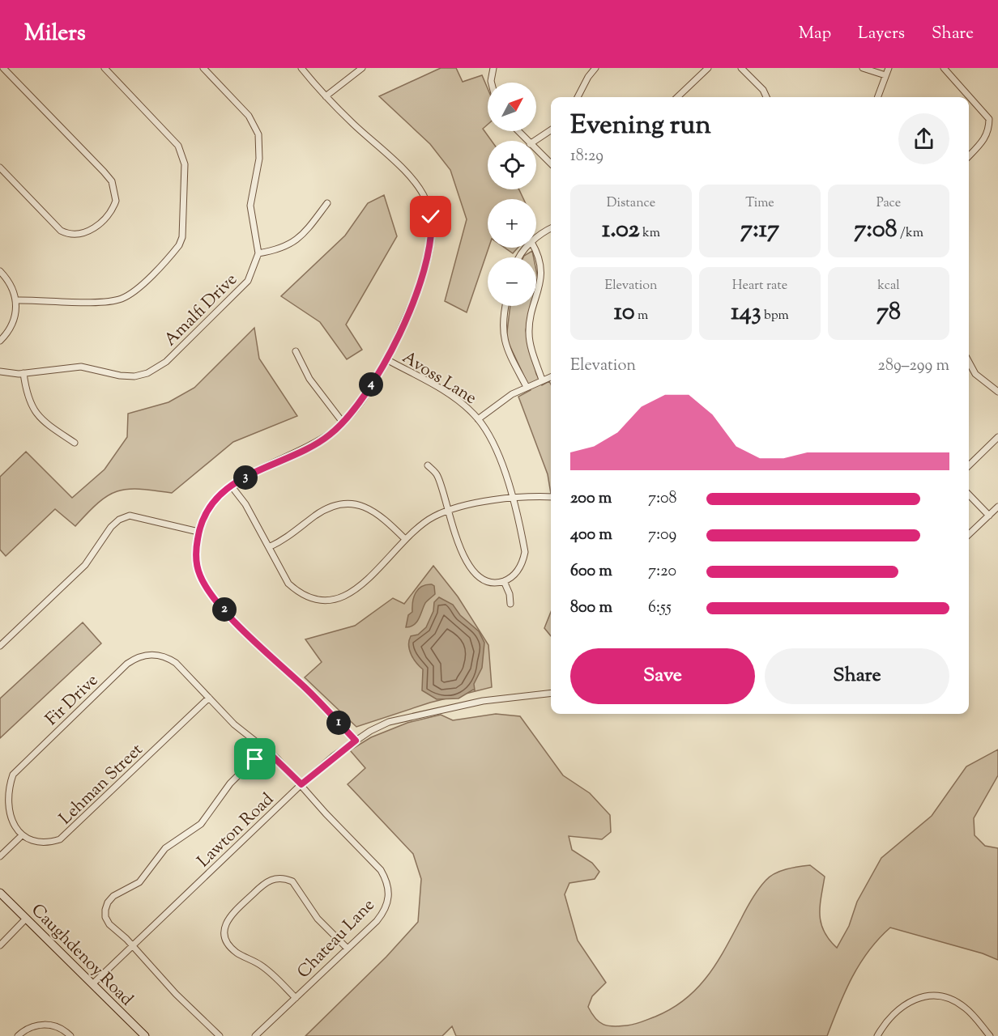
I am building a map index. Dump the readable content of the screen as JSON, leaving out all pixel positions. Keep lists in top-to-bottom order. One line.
{"streets":{"street":["Amalfi Drive","Avoss Lane","Fir Drive","Lehman Street","Lawton Road","Chateau Lane","Caughdenoy Road"]},"crossings":[["Fir Drive","Lehman Street"],["Fir Drive","Chateau Lane"],["Lawton Road","Chateau Lane"],["Lawton Road","Caughdenoy Road"]],"north":"top right","page":{"header":"Milers","nav":["Map","Layers","Share"],"map_buttons":["+","−"],"heading":["Evening run","18:29"],"stats":[["Distance","1.02 km"],["Time","7:17"],["Pace","7:08 /km"],["Elevation","10 m"],["Heart rate","143 bpm"],["kcal","78"]],"chart":["Elevation","289–299 m"],"pins":["4","3","2","1"],"list":[{"name":"200 m","note":"7:08"},{"name":"400 m","note":"7:09"},{"name":"600 m","note":"7:20"},{"name":"800 m","note":"6:55"}],"buttons":["Save","Share"]}}
